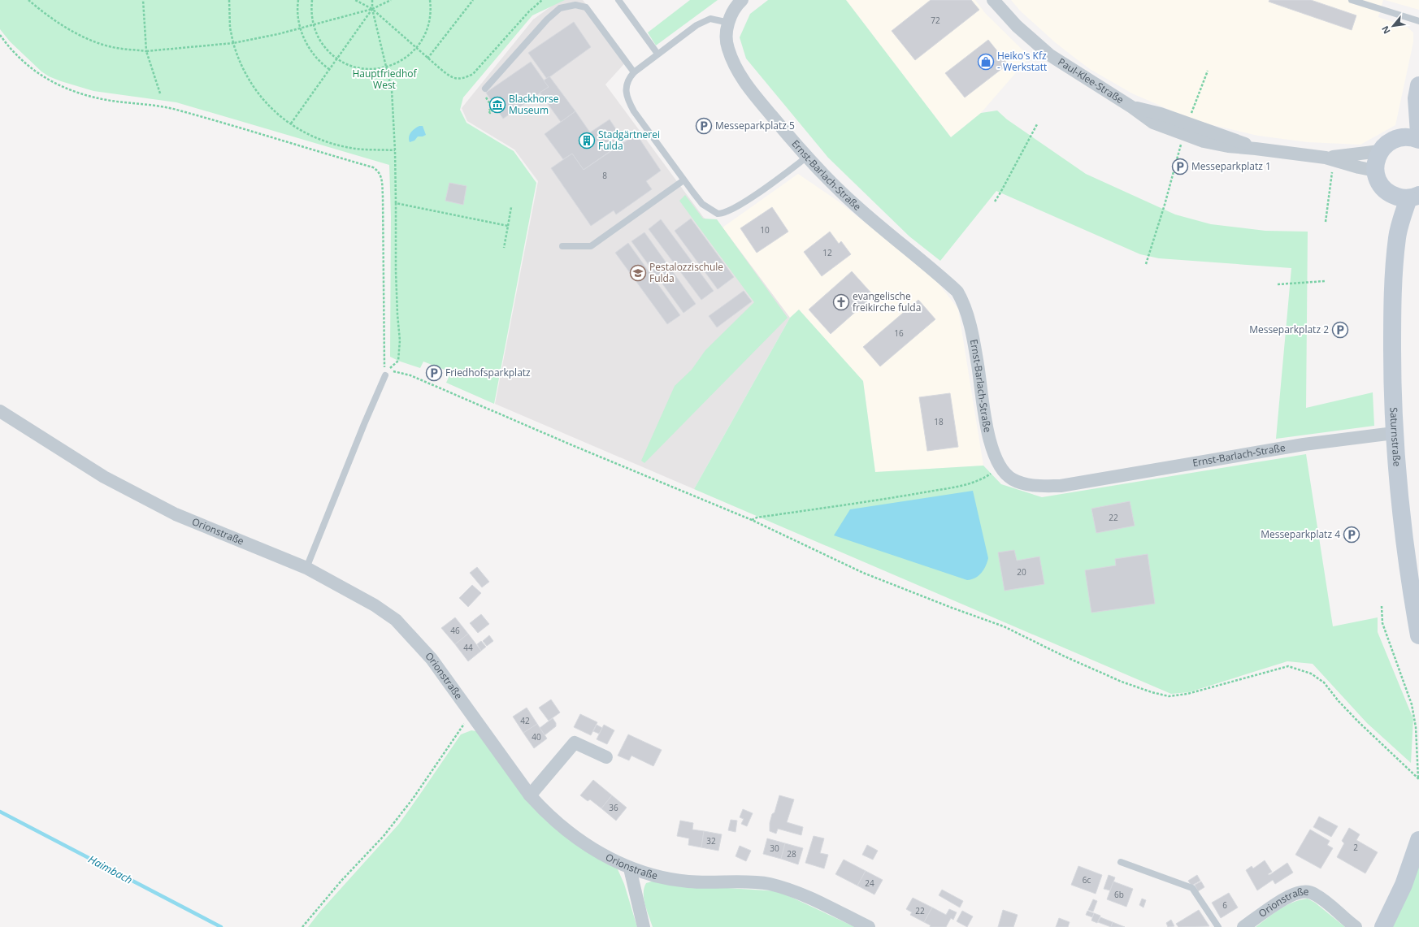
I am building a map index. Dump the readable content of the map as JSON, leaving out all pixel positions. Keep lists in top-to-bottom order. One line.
{"streets":{"street":["Paul-Klee-Straße","Ernst-Barlach-Straße","Saturnstraße","Orionstraße"]},"crossings":[["Ernst-Barlach-Straße","Saturnstraße"]],"water":["Haimbach"],"parks":["Hauptfriedhof West"],"places":{"shop":["Heiko's Kfz - Werkstatt"],"museum":["Blackhorse Museum"],"parking":["Messeparkplatz 5","Messeparkplatz 1","Messeparkplatz 2","Friedhofsparkplatz","Messeparkplatz 4"],"building":["Stadgärtnerei Fulda"],"school or university":["Pestalozzischule Fulda"],"church":["evangelische freikirche fulda"]},"house_numbers":["72","8","10","12","16","18","22","20","46","44","42","40","36","32","2","30","28","6c","24","6b","6","22"],"north":"bottom left"}
